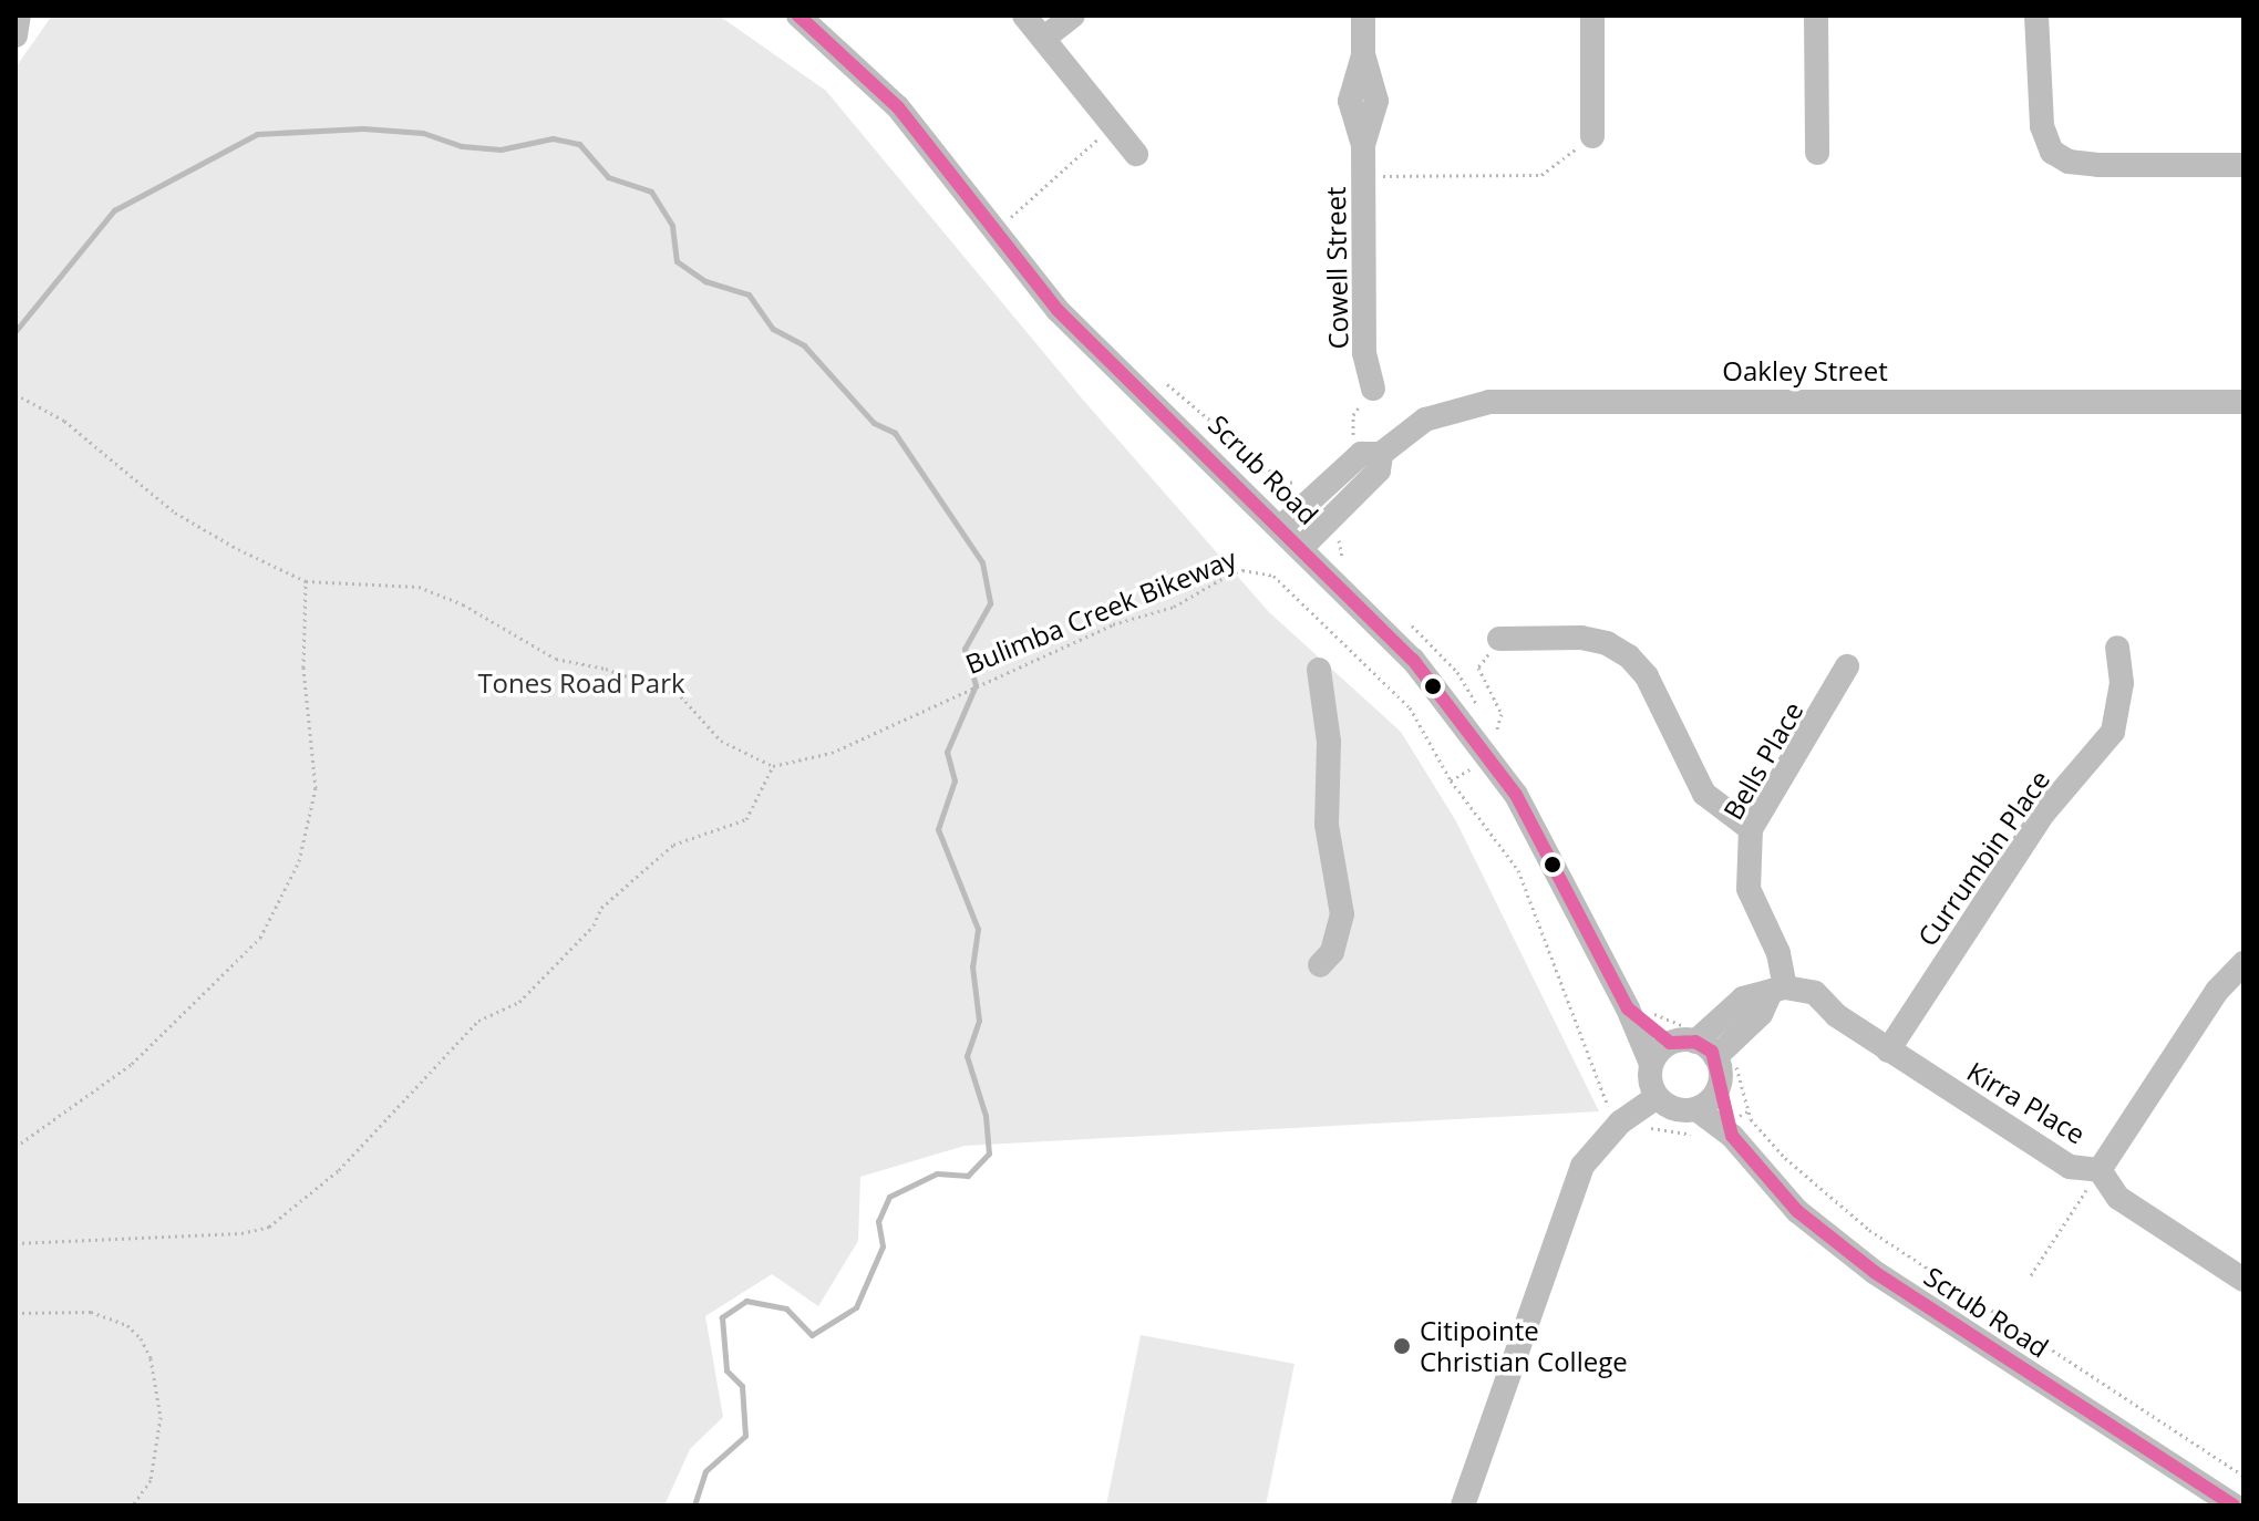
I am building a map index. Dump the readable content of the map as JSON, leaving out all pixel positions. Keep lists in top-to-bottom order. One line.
{"streets":{"street":["Cowell Street","Oakley Street","Scrub Road","Bells Place","Currumbin Place","Kirra Place"],"path":["Bulimba Creek Bikeway"]},"crossings":[["Oakley Street","Scrub Road"],["Bells Place","Kirra Place"],["Currumbin Place","Kirra Place"]],"parks":["Tones Road Park"],"places":["Citipointe Christian College"]}
